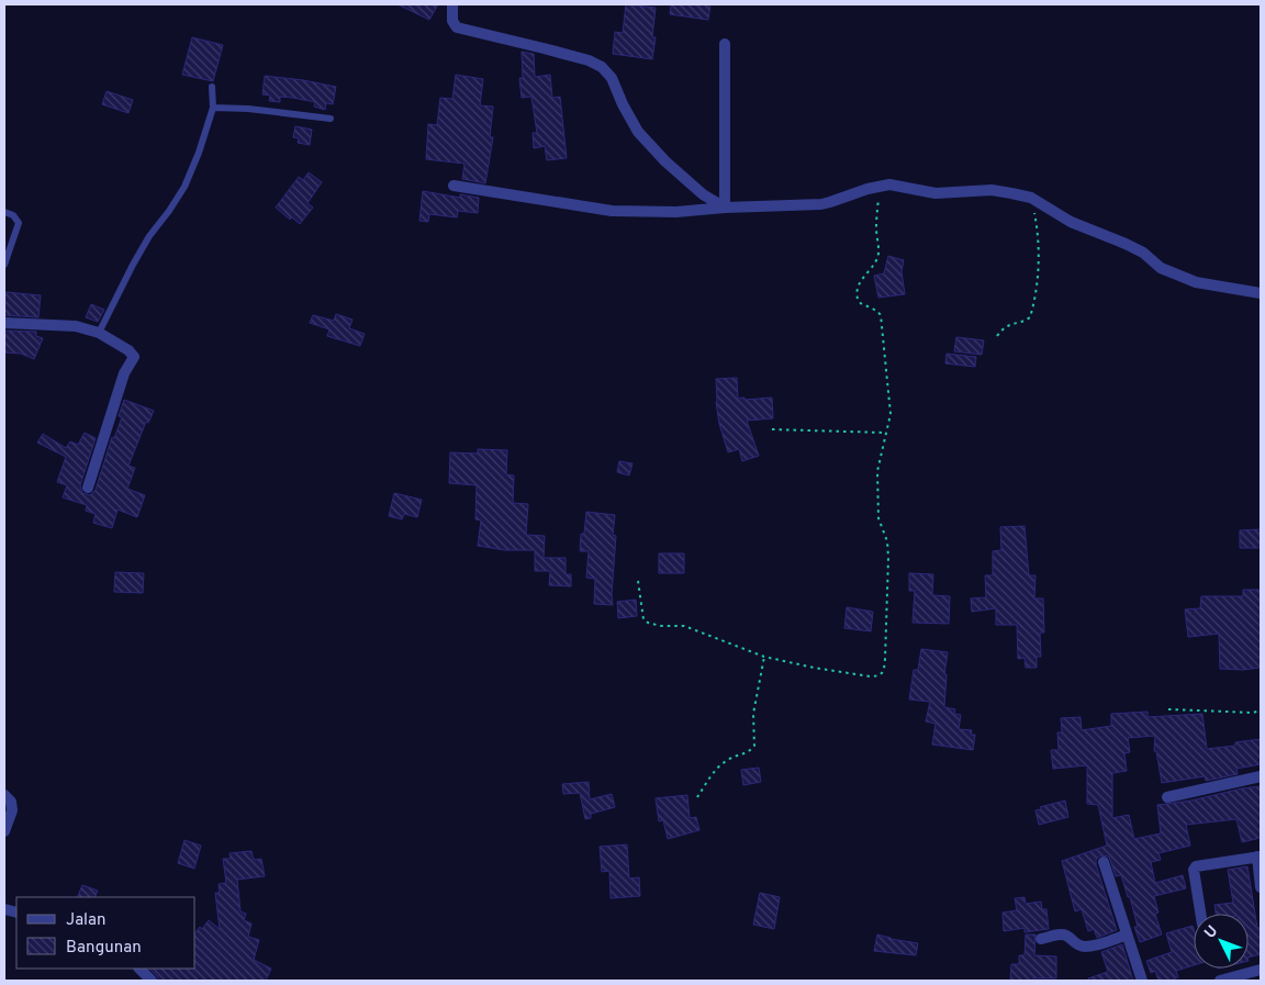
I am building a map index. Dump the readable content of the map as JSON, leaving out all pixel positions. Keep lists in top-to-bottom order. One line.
{"legend":["Jalan","Bangunan"],"north":"top left"}
